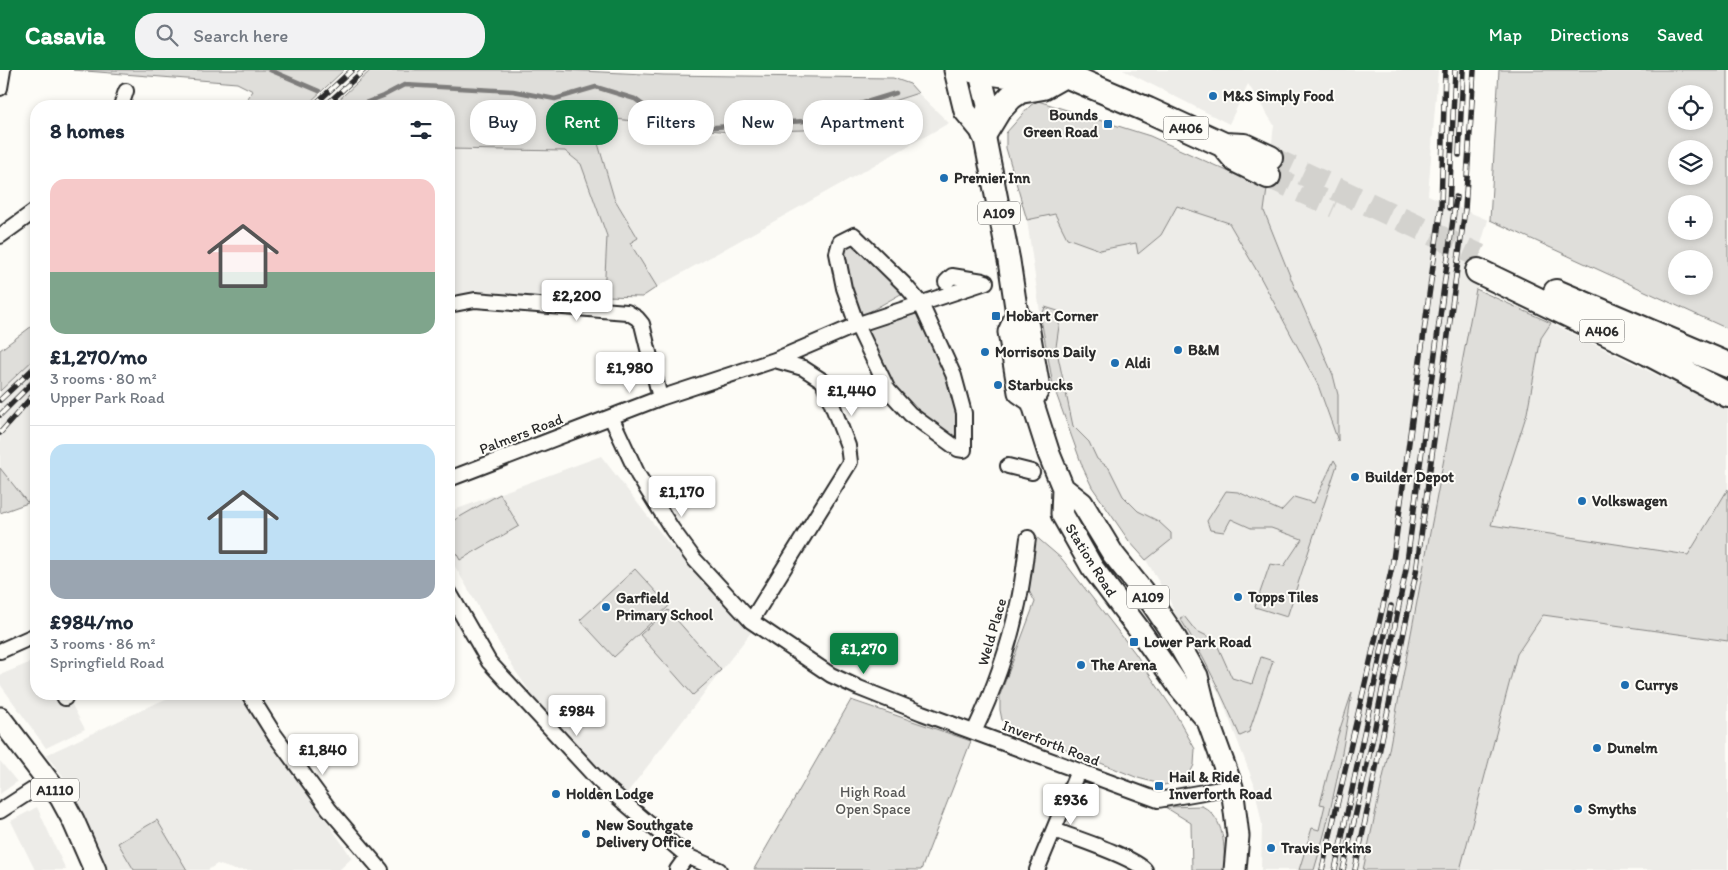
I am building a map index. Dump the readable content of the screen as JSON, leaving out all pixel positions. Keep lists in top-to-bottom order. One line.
{"streets":{"highway":["A406"],"main road":["A109","Station Road","A1110"],"street":["Palmers Road","Weld Place","Inverforth Road"]},"crossings":[["A406","Station Road"],["Palmers Road","Inverforth Road"],["Station Road","Inverforth Road"],["Weld Place","Inverforth Road"]],"parks":["High Road Open Space"],"places":{"other":["M&S Simply Food","Premier Inn","B&M","Morrisons Daily","Aldi","Starbucks","Builder Depot","Volkswagen","Topps Tiles","Garfield Primary School","The Arena","Currys","Dunelm","Holden Lodge","Smyths","New Southgate Delivery Office","Travis Perkins"],"transit":["Bounds Green Road","Hobart Corner","Lower Park Road","Hail & Ride Inverforth Road"]},"page":{"header":"Casavia","search":"Search here","nav":["Map","Directions","Saved"],"map_buttons":["+","−"],"chip":["Buy","Rent","Filters","New","Apartment"],"heading":"8 homes","list":[{"name":"£1,270/mo","note":"3 rooms · 80 m² · Upper Park Road"},{"name":"£984/mo","note":"3 rooms · 86 m² · Springfield Road"}],"price":["£2,200","£1,980","£1,440","£1,170","£1,270","£984","£1,840","£936"]}}
